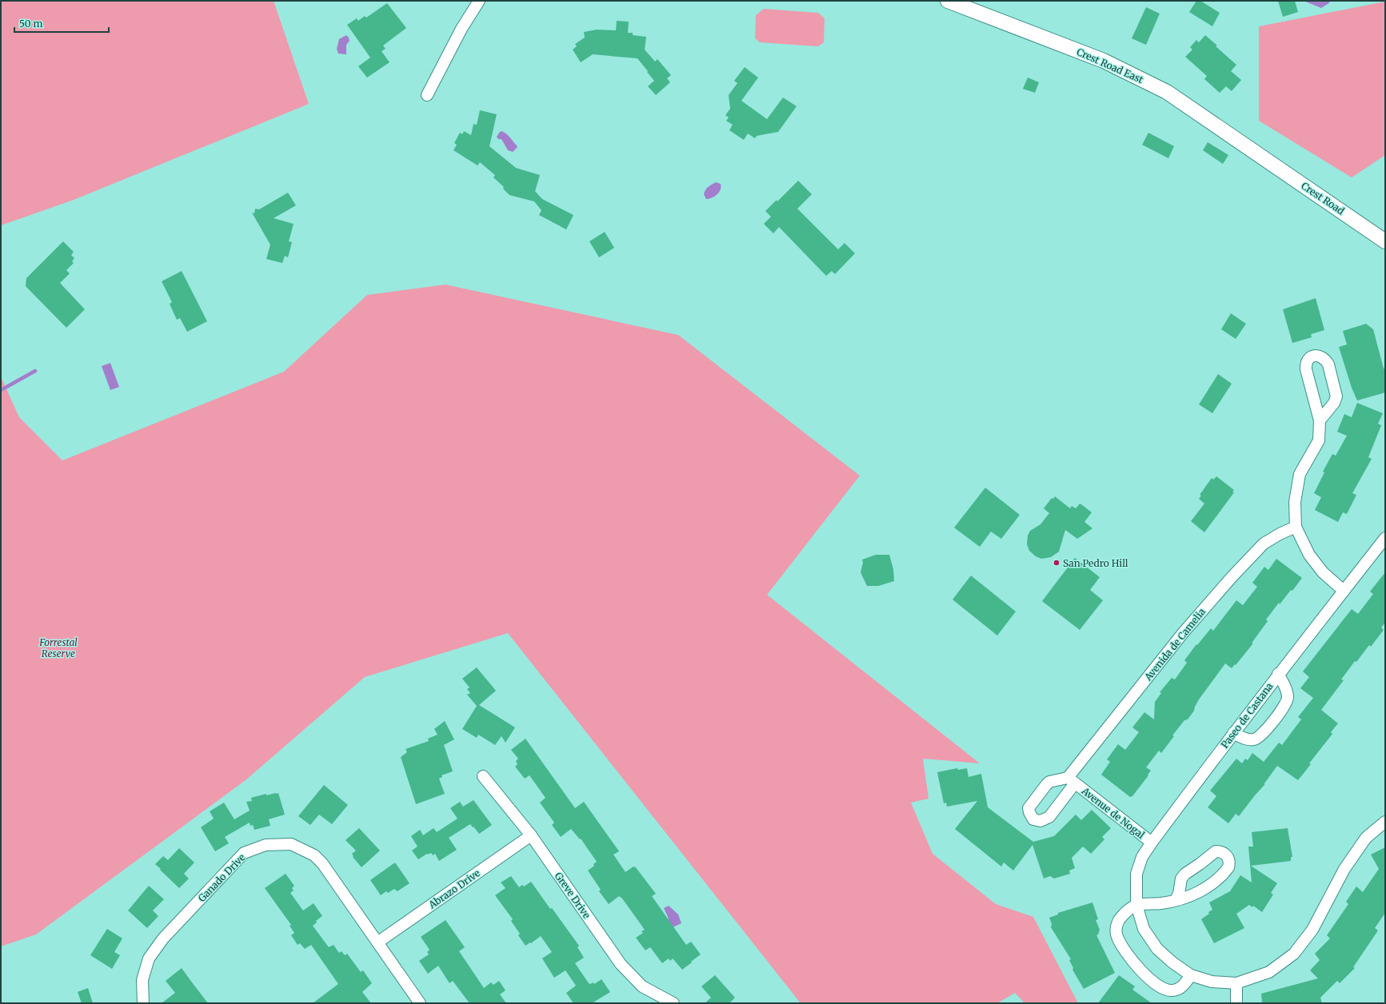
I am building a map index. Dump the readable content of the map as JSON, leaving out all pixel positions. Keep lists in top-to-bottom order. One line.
{"streets":{"street":["Crest Road East","Crest Road","Avenida de Camelia","Paseo de Castana","Avenue de Nogal","Ganado Drive","Abrazo Drive","Greve Drive"]},"crossings":[["Crest Road East","Crest Road"],["Avenida de Camelia","Avenue de Nogal"],["Paseo de Castana","Avenue de Nogal"],["Ganado Drive","Abrazo Drive"],["Abrazo Drive","Greve Drive"]],"parks":["Forrestal Reserve"],"places":["San Pedro Hill"],"scale_bar":"50 m"}
